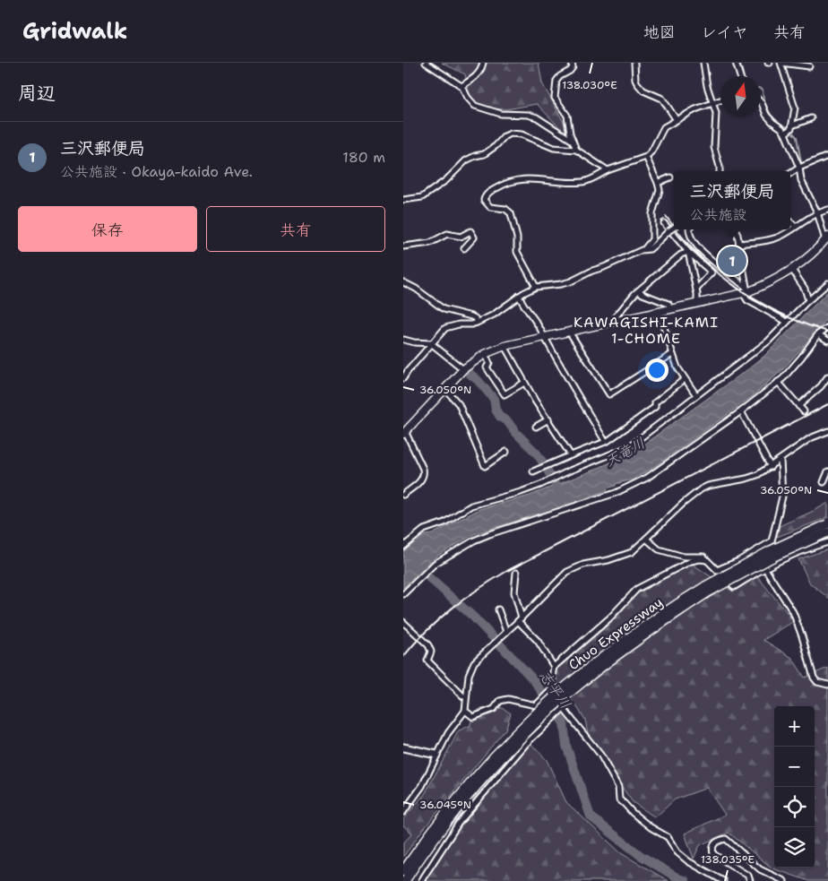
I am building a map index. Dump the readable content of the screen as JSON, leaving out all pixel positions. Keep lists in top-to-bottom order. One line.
{"streets":{"highway":["Chuo Expressway"]},"districts":["KAWAGISHI-KAMI 1-CHOME"],"water":["天竜川","志平川"],"north":"top","page":{"header":"Gridwalk","nav":["地図","レイヤ","共有"],"heading":"周辺","list":[{"mark":"1","name":"三沢郵便局","note":"公共施設 · Okaya-kaido Ave.","value":"180 m"}],"popup":["三沢郵便局","公共施設"],"buttons":["保存","共有"],"pins":"1","map_buttons":["+","−"]},"coordinates":["138.030°E","36.050°N","36.045°N","138.035°E"]}
